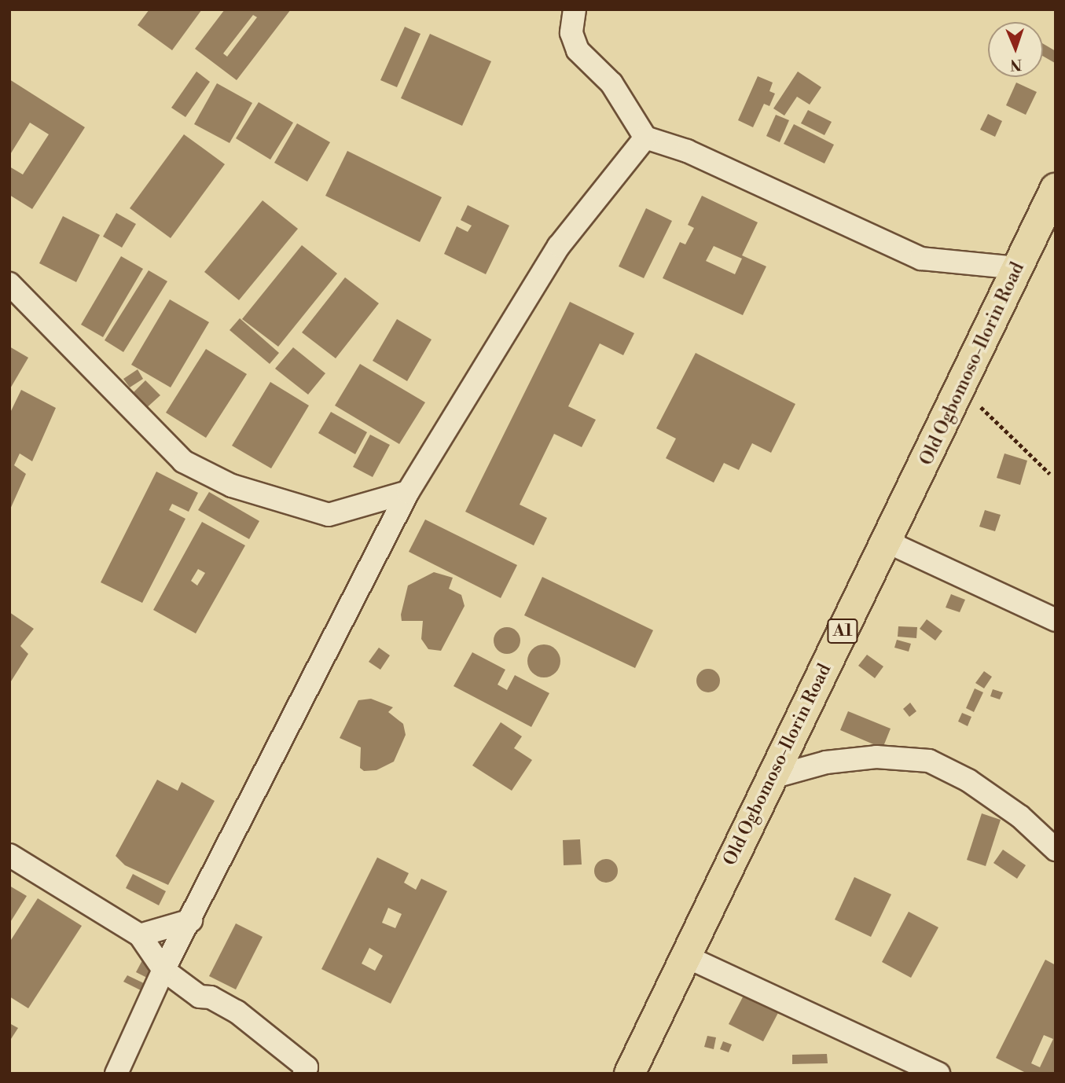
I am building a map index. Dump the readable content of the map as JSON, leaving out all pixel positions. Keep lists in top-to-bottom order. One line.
{"streets":{"highway":["Old Ogbomoso-Ilorin Road","A1"]},"north":"bottom"}
